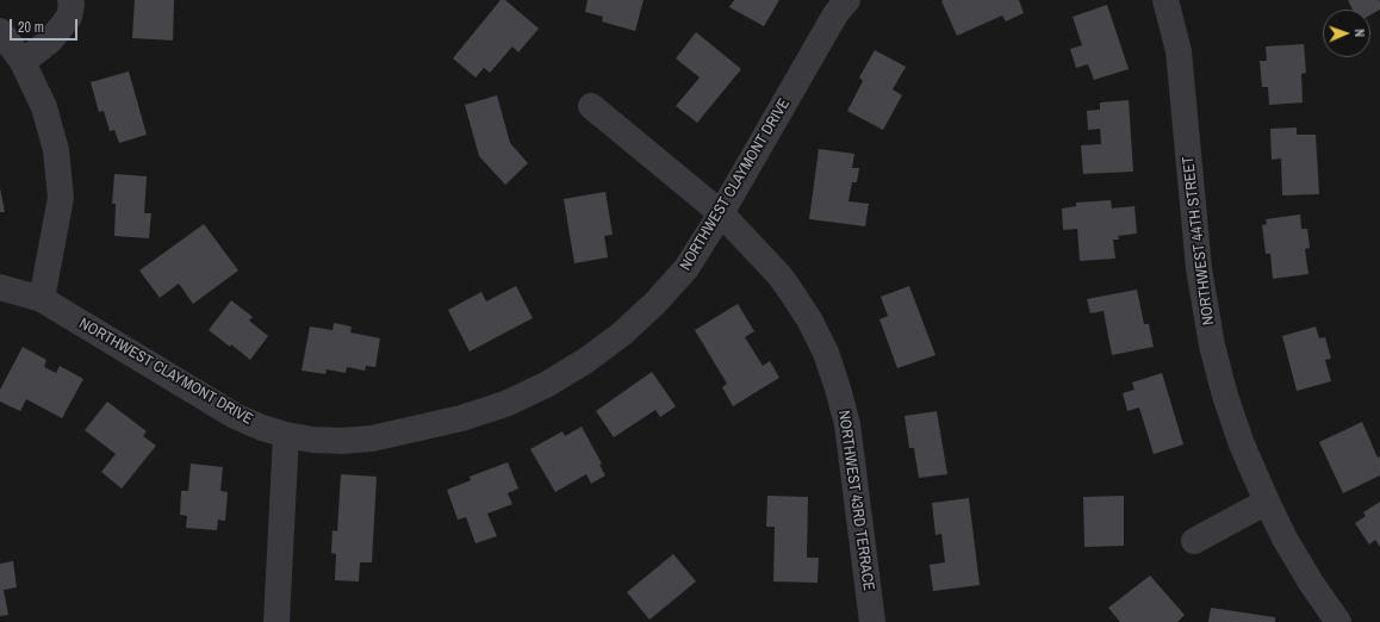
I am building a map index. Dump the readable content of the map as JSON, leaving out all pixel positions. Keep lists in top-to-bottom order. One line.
{"streets":{"street":["NORTHWEST CLAYMONT DRIVE","NORTHWEST 44TH STREET","NORTHWEST 43RD TERRACE"]},"crossings":[["NORTHWEST CLAYMONT DRIVE","NORTHWEST 43RD TERRACE"]],"scale_bar":"20 m","north":"right"}
